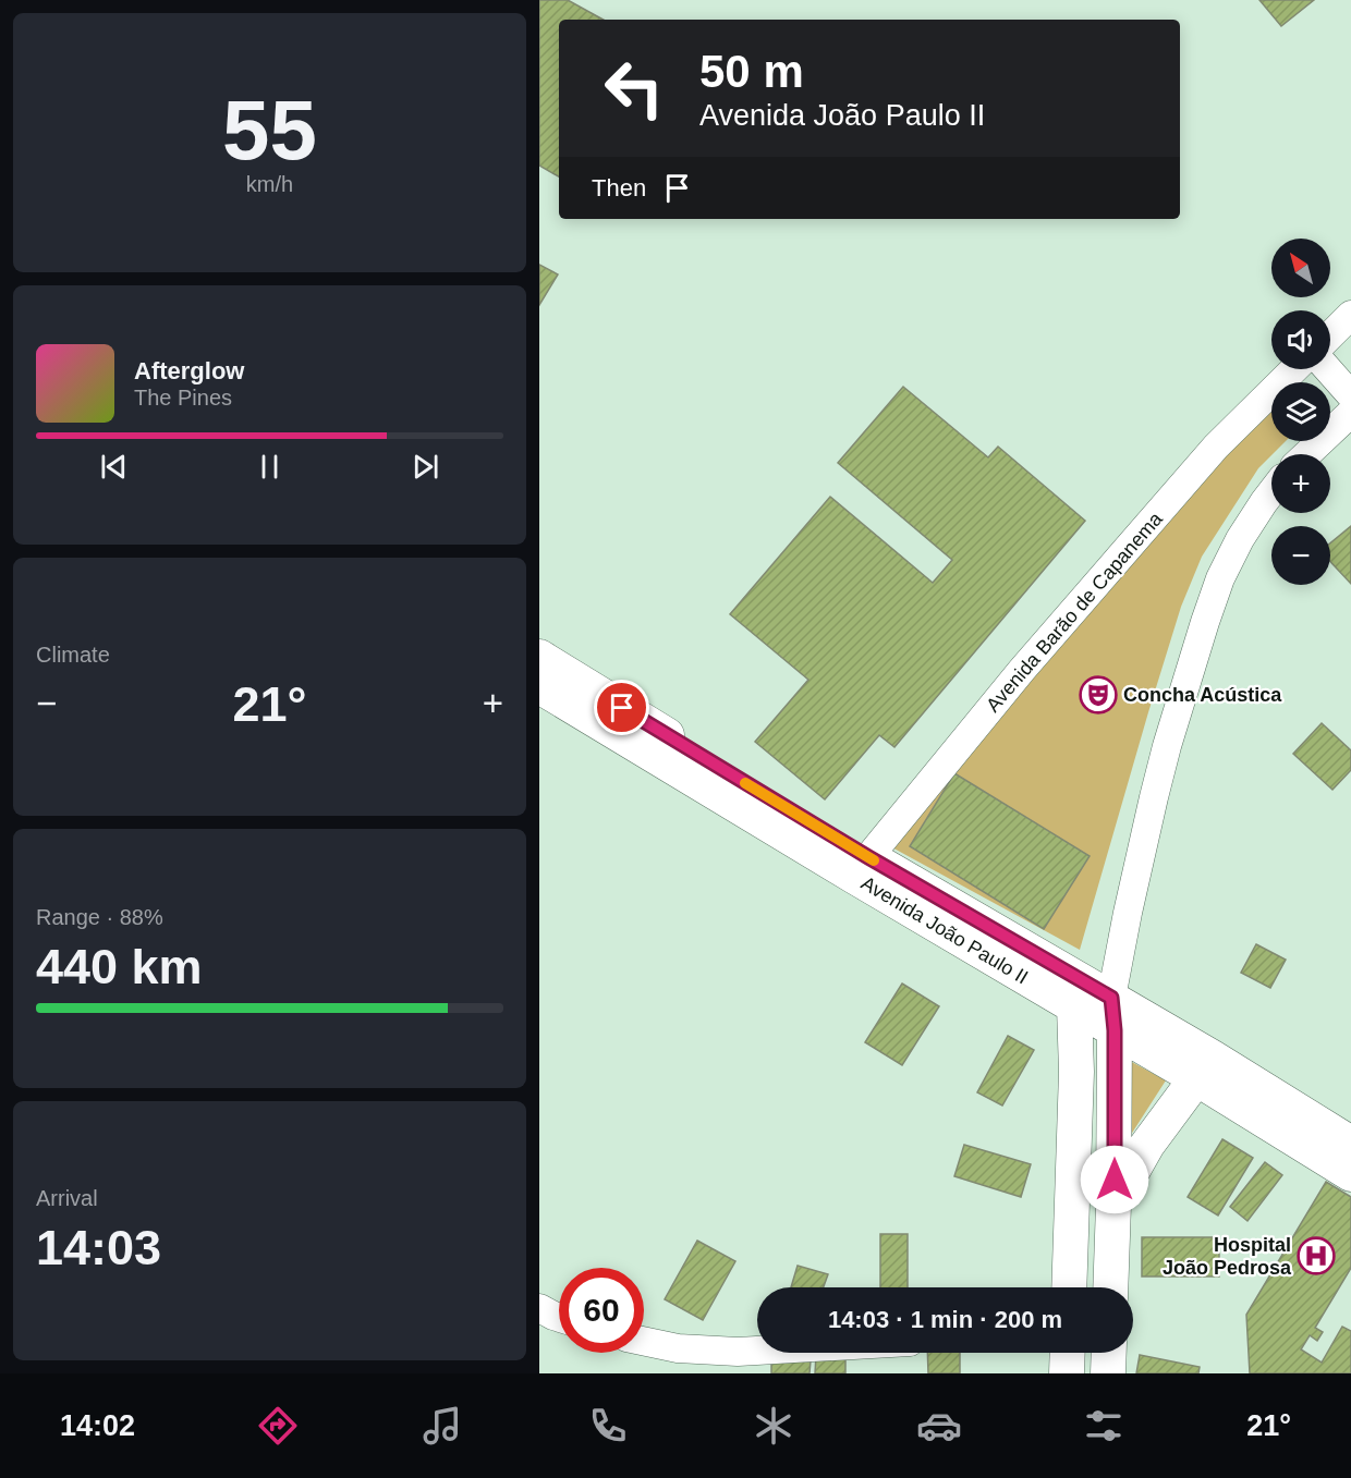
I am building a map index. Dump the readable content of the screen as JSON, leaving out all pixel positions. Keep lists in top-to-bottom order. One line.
{"streets":{"main road":["Avenida João Paulo II"],"street":["Avenida Barão de Capanema"]},"crossings":[["Avenida Barão de Capanema","Avenida João Paulo II"]],"places":{"theatre":["Concha Acústica"],"hospital":["Hospital João Pedrosa"]},"north":"top left","page":{"tile":[["55","km/h"],"Climate",["Range · 88%","440 km"],["Arrival","14:03"]],"turn":["50 m","Avenida João Paulo II"],"then":"Then","map_buttons":["+","−"],"song":["Afterglow","The Pines"],"heat":["−","21°","+"],"limit":"60","trip":"14:03 · 1 min · 200 m","tabs":["14:02","21°"]}}
